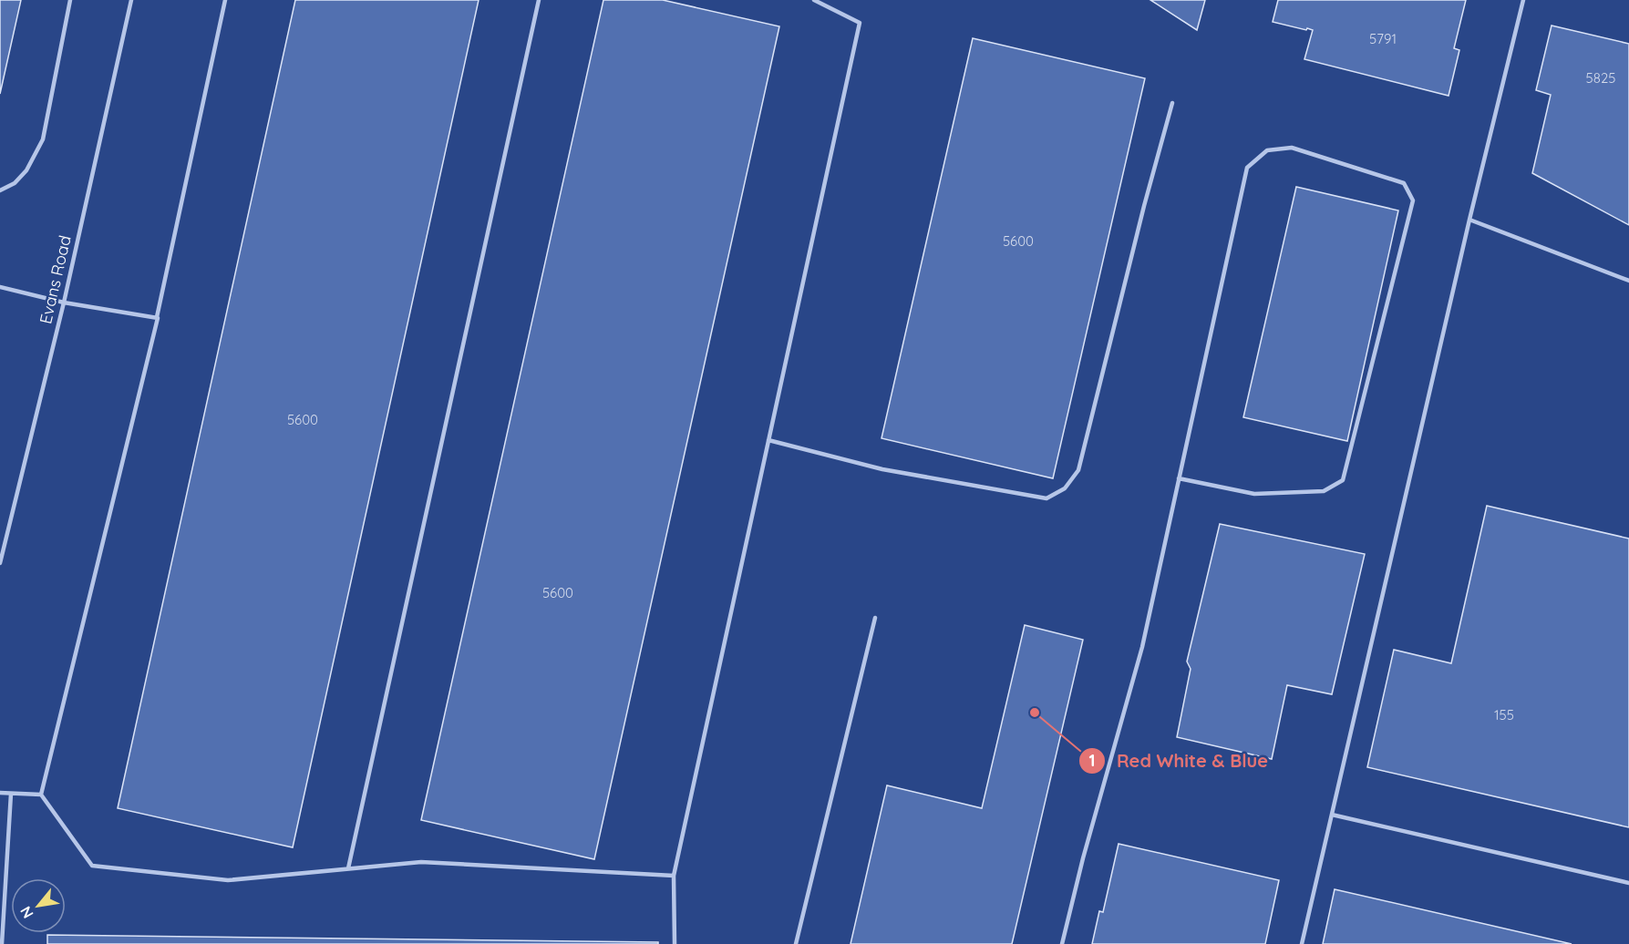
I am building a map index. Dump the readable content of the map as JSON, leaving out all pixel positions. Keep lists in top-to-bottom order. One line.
{"streets":{"lane":["Evans Road"]},"places":["Red White & Blue"],"house_numbers":["5791","5825","5600","5600","5600","155"],"north":"bottom left"}
